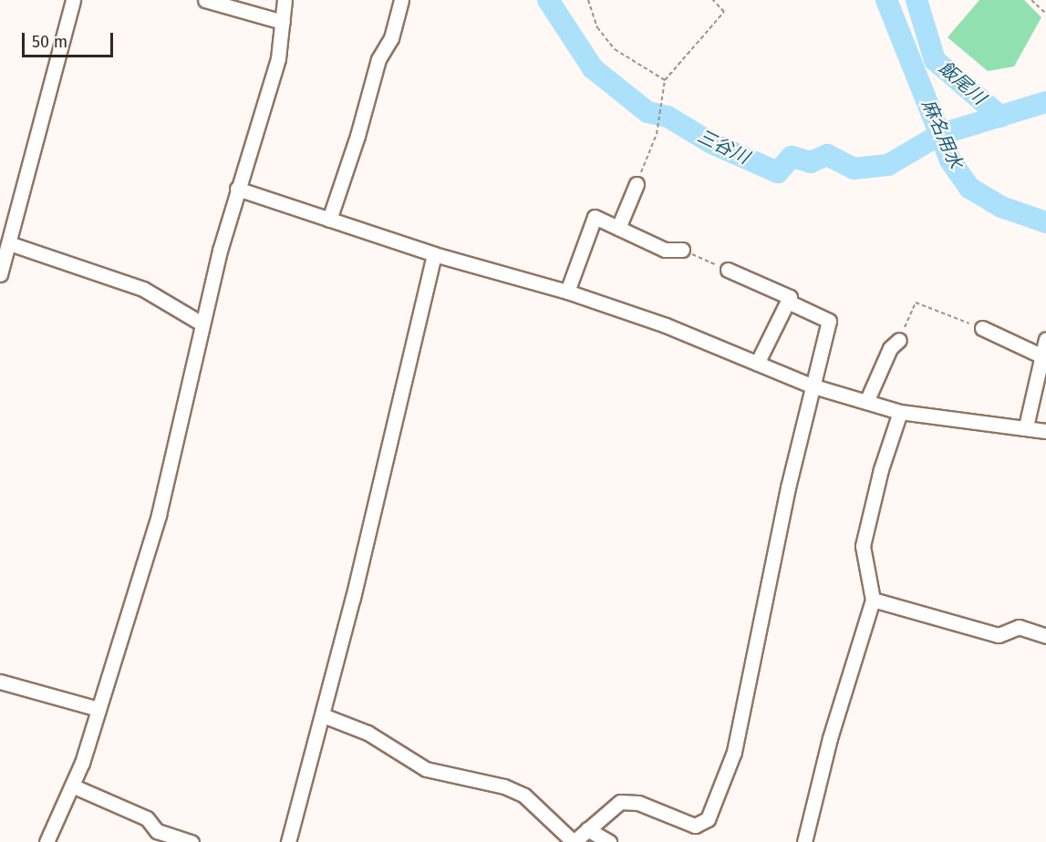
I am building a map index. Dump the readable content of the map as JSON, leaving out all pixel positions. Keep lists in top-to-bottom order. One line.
{"water":["飯尾川","麻名用水","三谷川"],"scale_bar":"50 m"}
